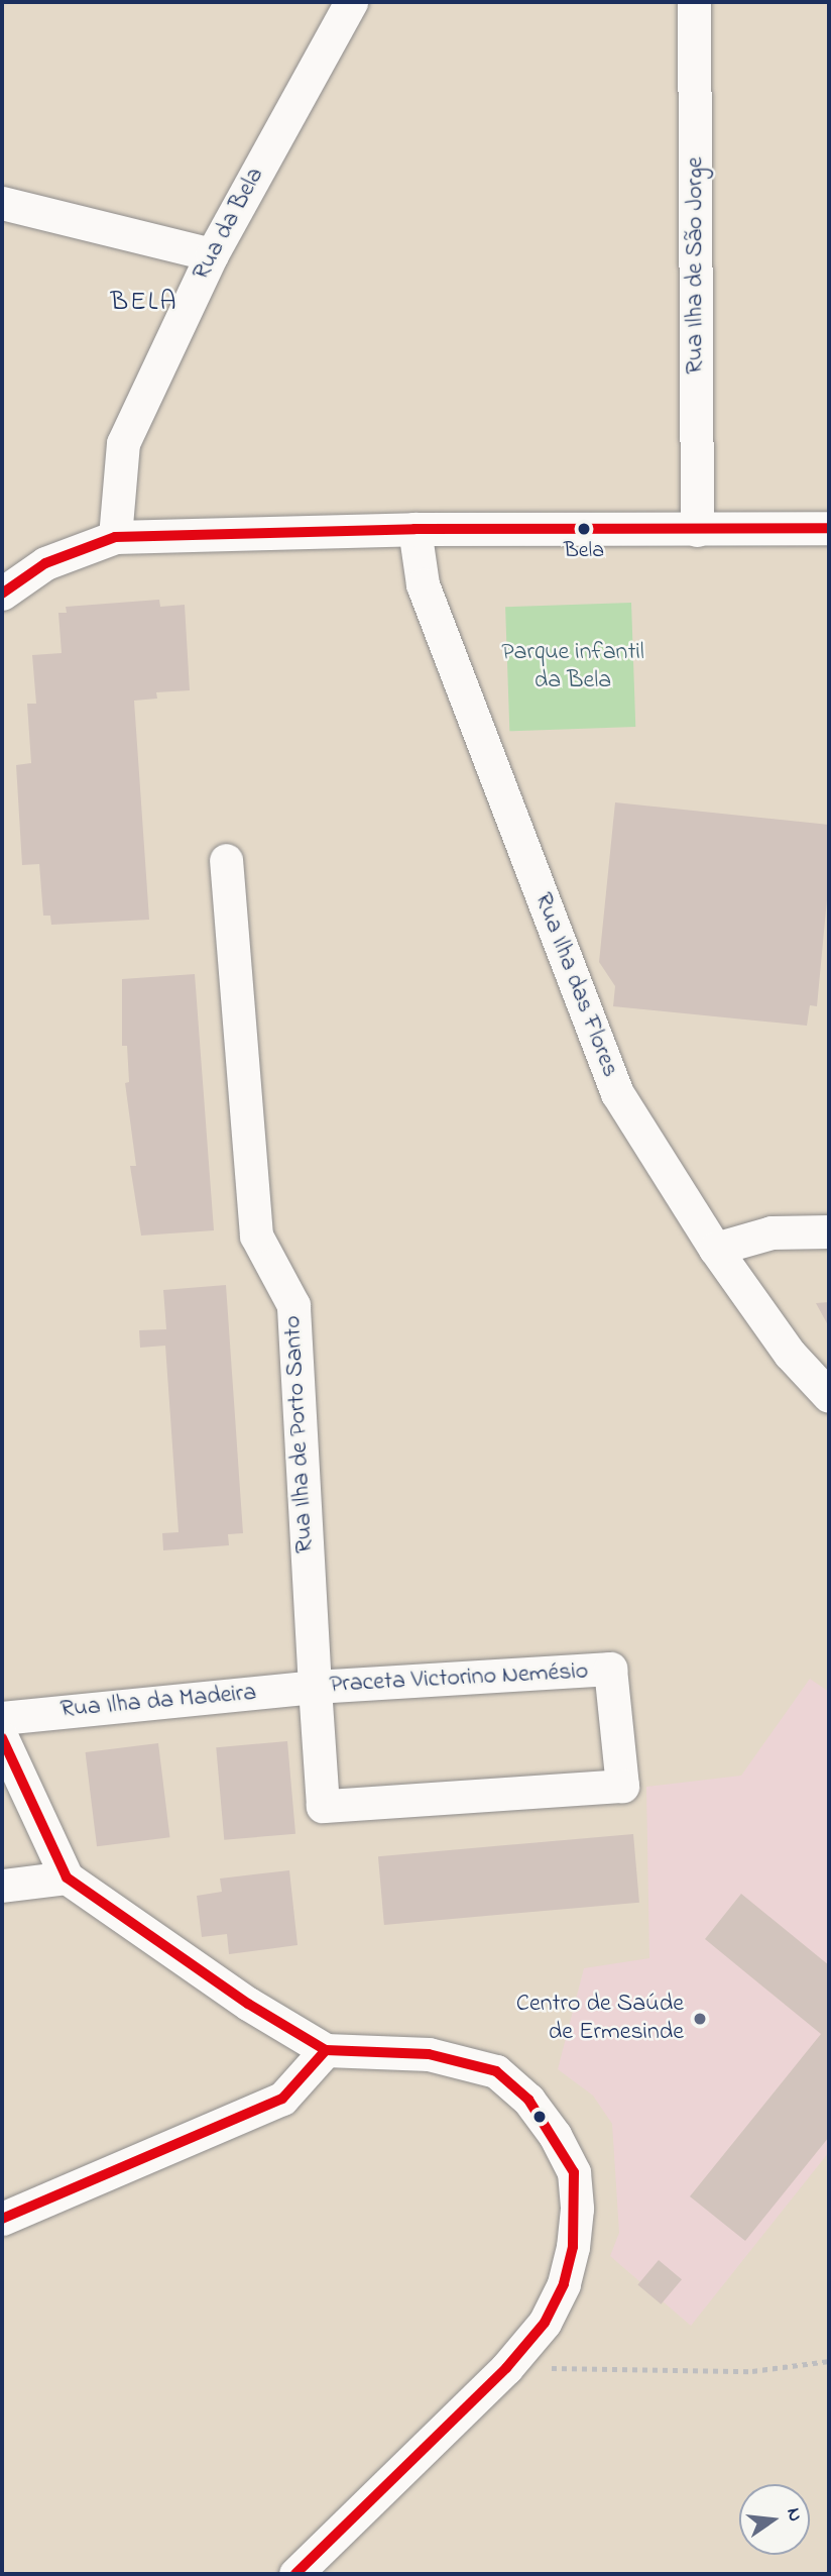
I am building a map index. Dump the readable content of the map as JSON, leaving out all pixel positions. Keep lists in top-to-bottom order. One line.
{"streets":{"street":["Rua da Bela","Rua Ilha de São Jorge","Rua Ilha das Flores","Rua Ilha de Porto Santo","Praceta Victorino Nemésio","Rua Ilha da Madeira"]},"crossings":[["Rua Ilha de Porto Santo","Praceta Victorino Nemésio"],["Rua Ilha de Porto Santo","Rua Ilha da Madeira"],["Praceta Victorino Nemésio","Rua Ilha da Madeira"]],"districts":["BELA"],"parks":["Parque infantil da Bela"],"places":["Bela","Centro de Saúde de Ermesinde"],"north":"right"}
